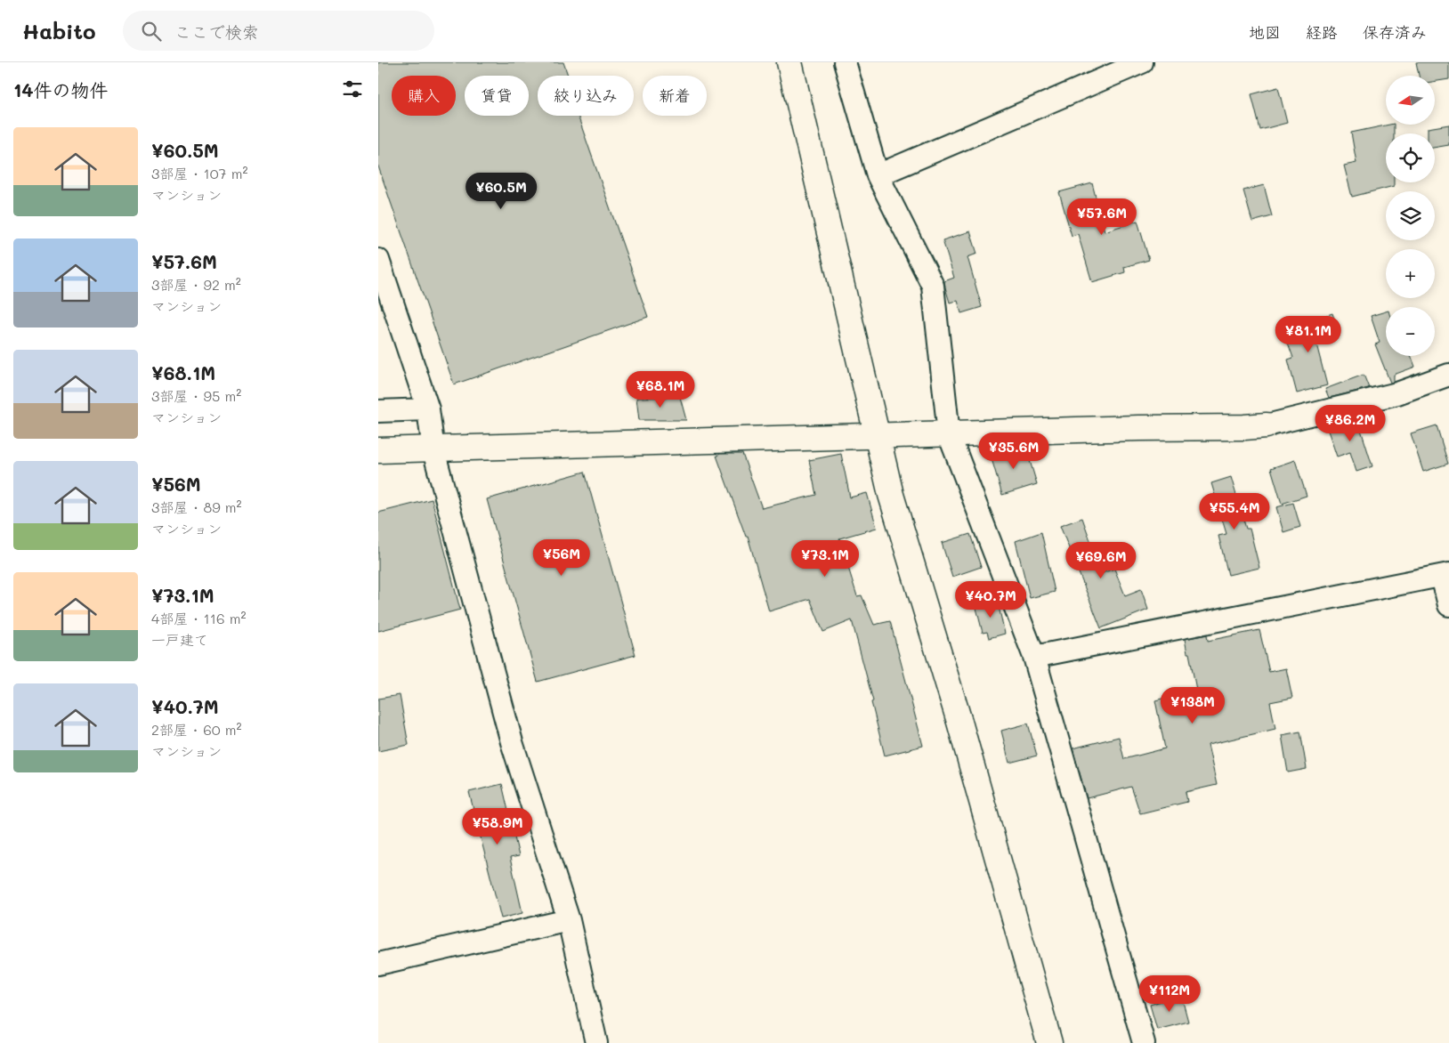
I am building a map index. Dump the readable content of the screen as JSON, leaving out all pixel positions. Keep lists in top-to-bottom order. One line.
{"north":"left","page":{"header":"Habito","search":"ここで検索","nav":["地図","経路","保存済み"],"heading":"14件の物件","map_buttons":["+","−"],"chip":["購入","賃貸","絞り込み","新着"],"list":[{"name":"¥60.5M","note":"3部屋 · 107 m² · マンション"},{"name":"¥57.6M","note":"3部屋 · 92 m² · マンション"},{"name":"¥68.1M","note":"3部屋 · 95 m² · マンション"},{"name":"¥56M","note":"3部屋 · 89 m² · マンション"},{"name":"¥73.1M","note":"4部屋 · 116 m² · 一戸建て"},{"name":"¥40.7M","note":"2部屋 · 60 m² · マンション"}],"price":["¥60.5M","¥57.6M","¥81.1M","¥68.1M","¥86.2M","¥35.6M","¥55.4M","¥56M","¥73.1M","¥69.6M","¥40.7M","¥138M","¥58.9M","¥112M"]}}
